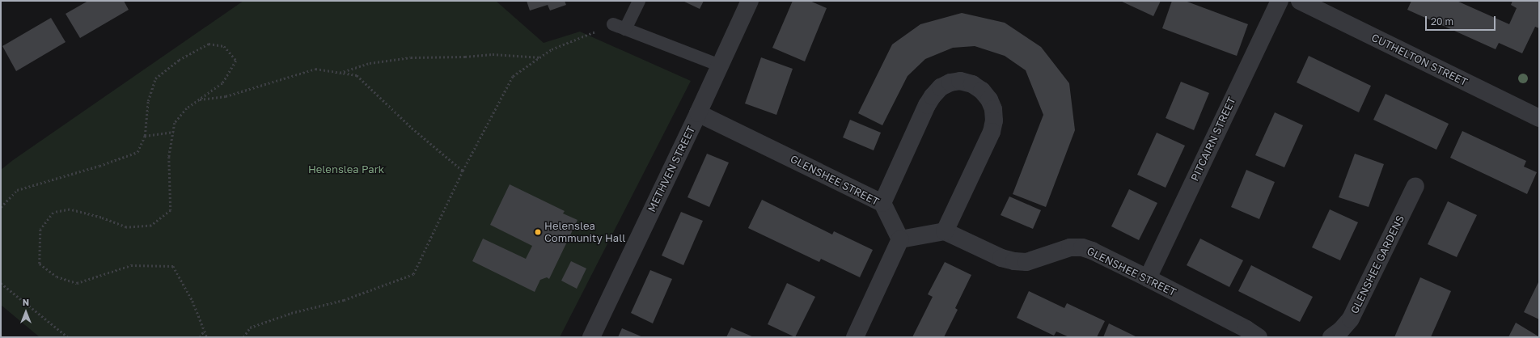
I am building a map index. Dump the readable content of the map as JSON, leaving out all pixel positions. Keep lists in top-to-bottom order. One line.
{"streets":{"street":["CUTHELTON STREET","PITCAIRN STREET","METHVEN STREET","GLENSHEE STREET","GLENSHEE GARDENS"]},"crossings":[["PITCAIRN STREET","GLENSHEE STREET"],["METHVEN STREET","GLENSHEE STREET"]],"parks":["Helenslea Park"],"places":["Helenslea Community Hall"],"scale_bar":"20 m","north":"top"}
